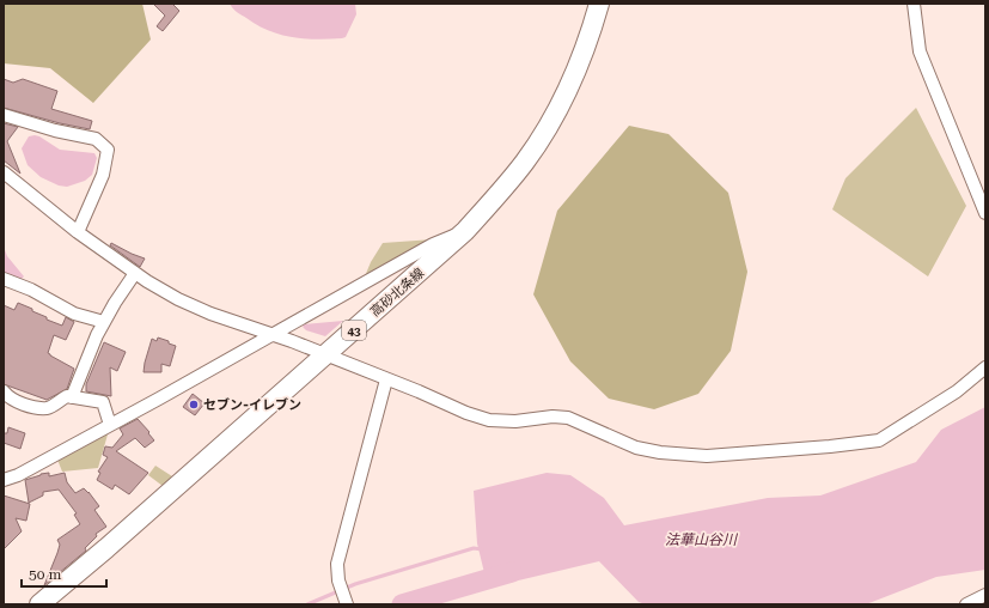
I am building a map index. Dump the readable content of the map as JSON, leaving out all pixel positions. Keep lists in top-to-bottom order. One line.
{"streets":{"main road":["高砂北条線","43"]},"water":["法華山谷川"],"places":["セブン-イレブン"],"scale_bar":"50 m"}
